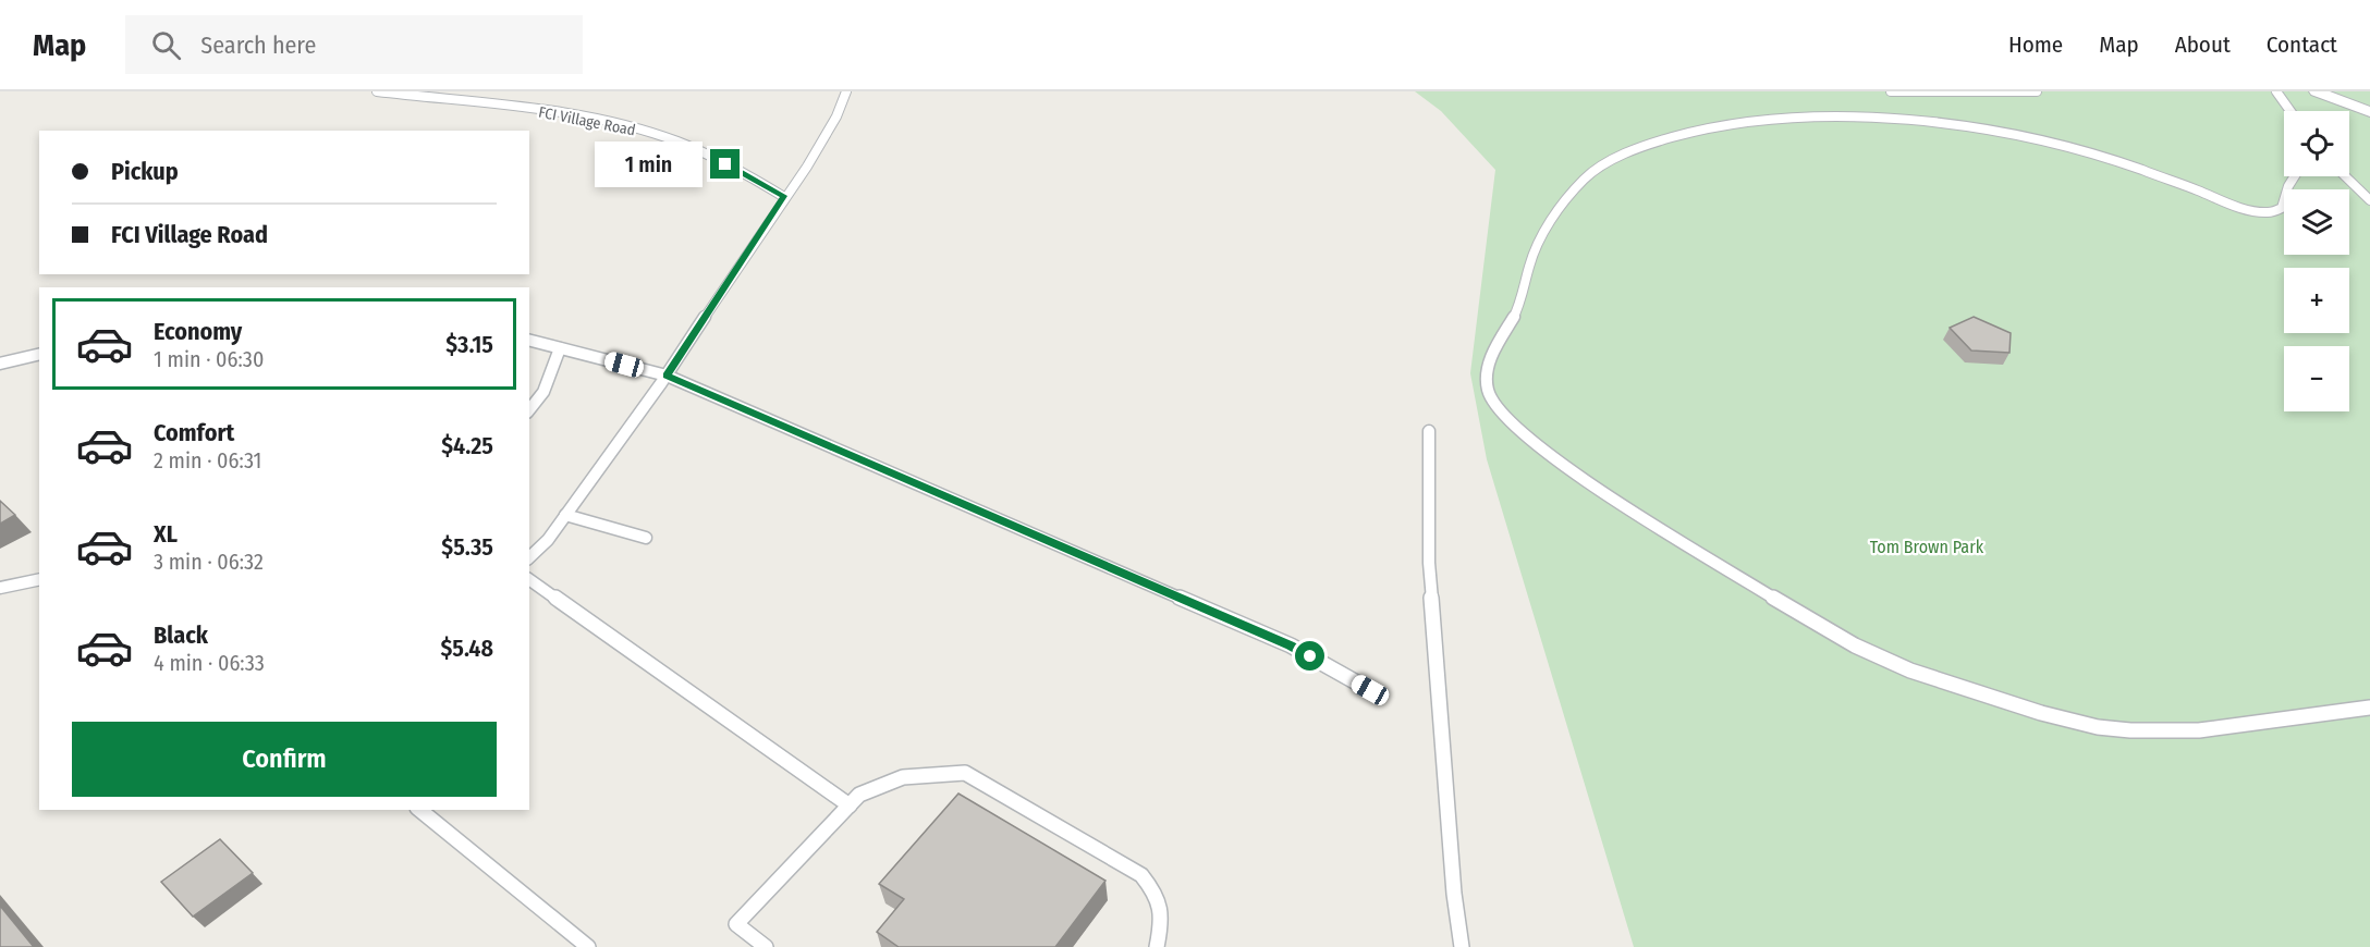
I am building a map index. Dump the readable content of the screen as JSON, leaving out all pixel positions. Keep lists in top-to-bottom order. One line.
{"streets":{"lane":["FCI Village Road"]},"parks":["Tom Brown Park"],"page":{"header":"Map","search":"Search here","nav":["Home","Map","About","Contact"],"map_buttons":["+","−"],"banner":["Pickup","FCI Village Road"],"bubble":"1 min","list":[{"name":"Economy","note":"1 min · 06:30","value":"$3.15"},{"name":"Comfort","note":"2 min · 06:31","value":"$4.25"},{"name":"XL","note":"3 min · 06:32","value":"$5.35"},{"name":"Black","note":"4 min · 06:33","value":"$5.48"}],"buttons":"Confirm"}}
